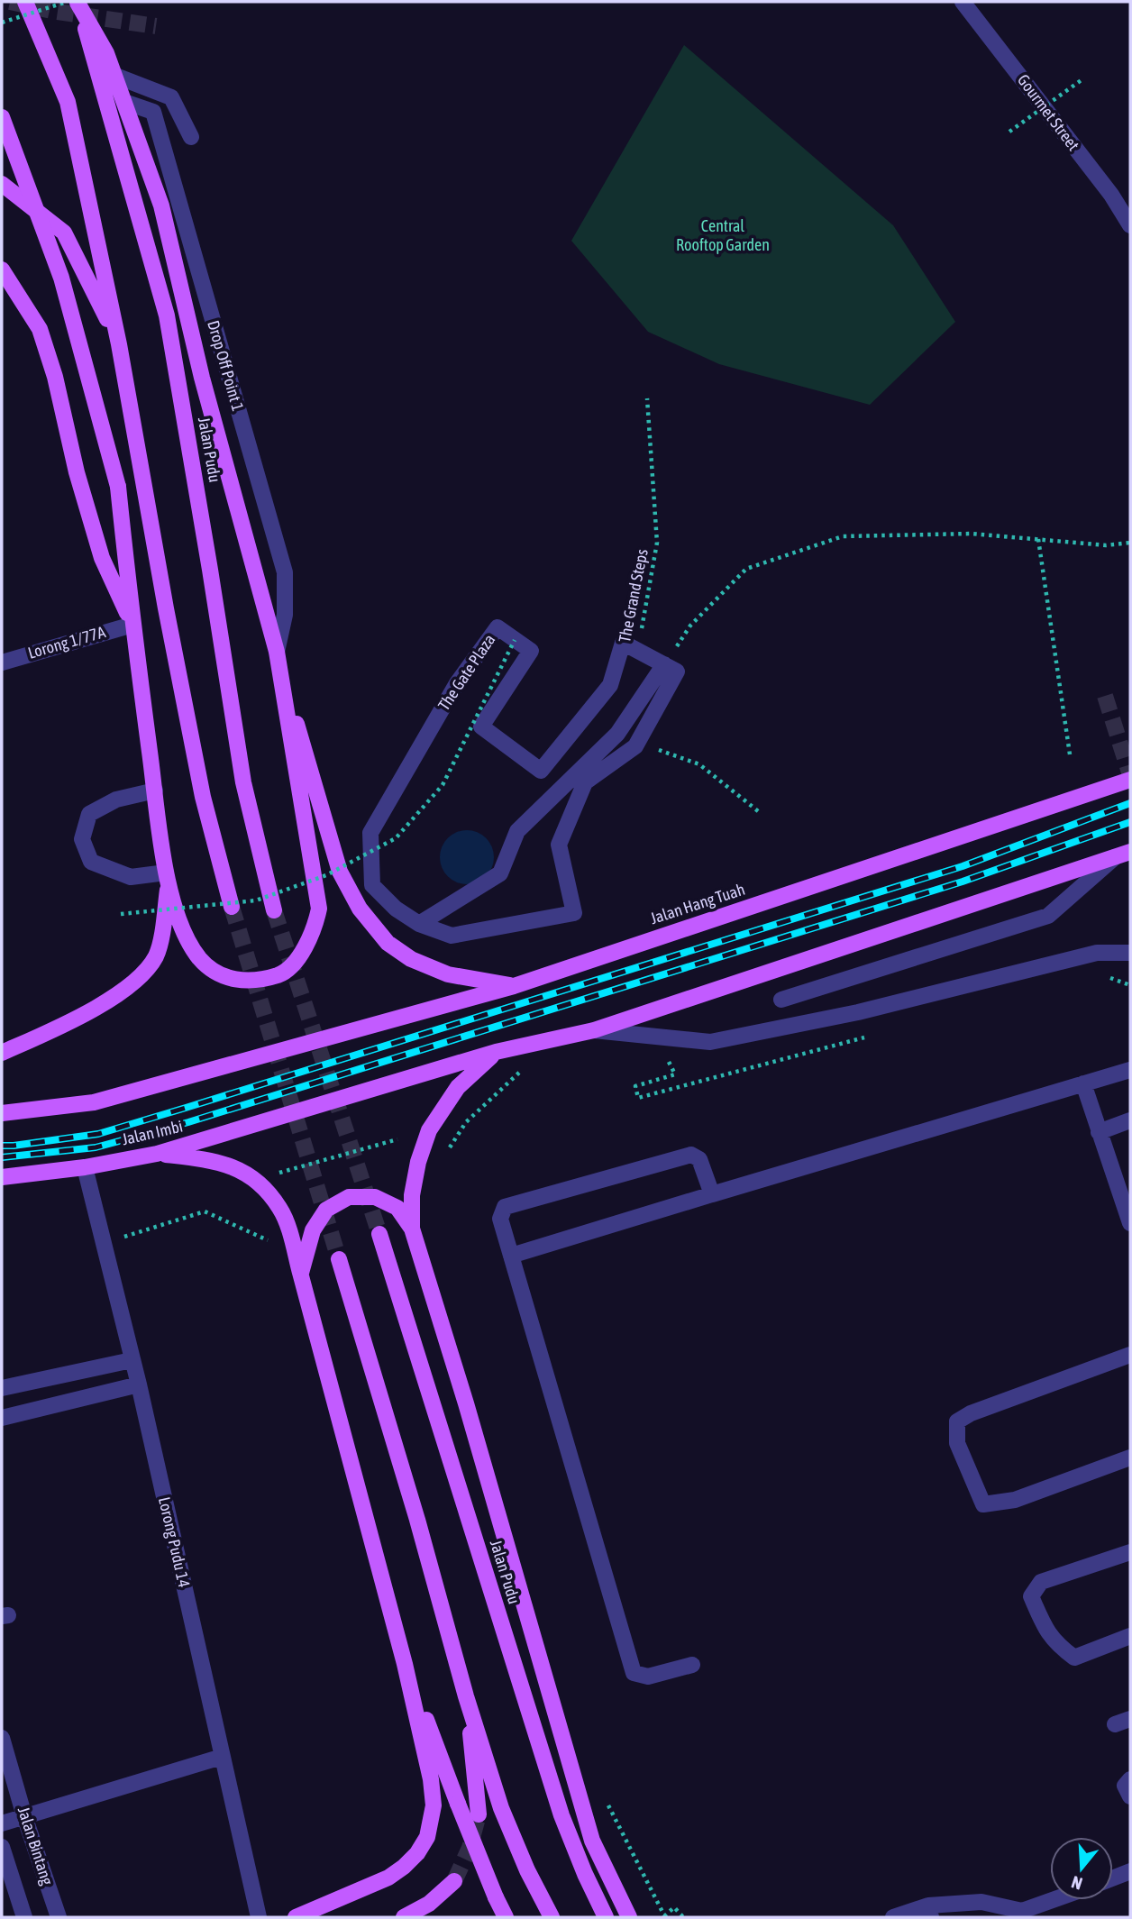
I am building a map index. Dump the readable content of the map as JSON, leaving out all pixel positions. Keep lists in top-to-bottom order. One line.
{"streets":{"main road":["Jalan Pudu","Jalan Hang Tuah","Jalan Imbi"],"street":["Gourmet Street","Drop Off Point 1","Lorong 1/77A","The Gate Plaza","Lorong Pudu 14","Jalan Bintang"],"path":["The Grand Steps"]},"crossings":[["The Grand Steps","The Gate Plaza"],["Jalan Imbi","Lorong Pudu 14"]],"parks":["Central Rooftop Garden"],"north":"bottom"}
